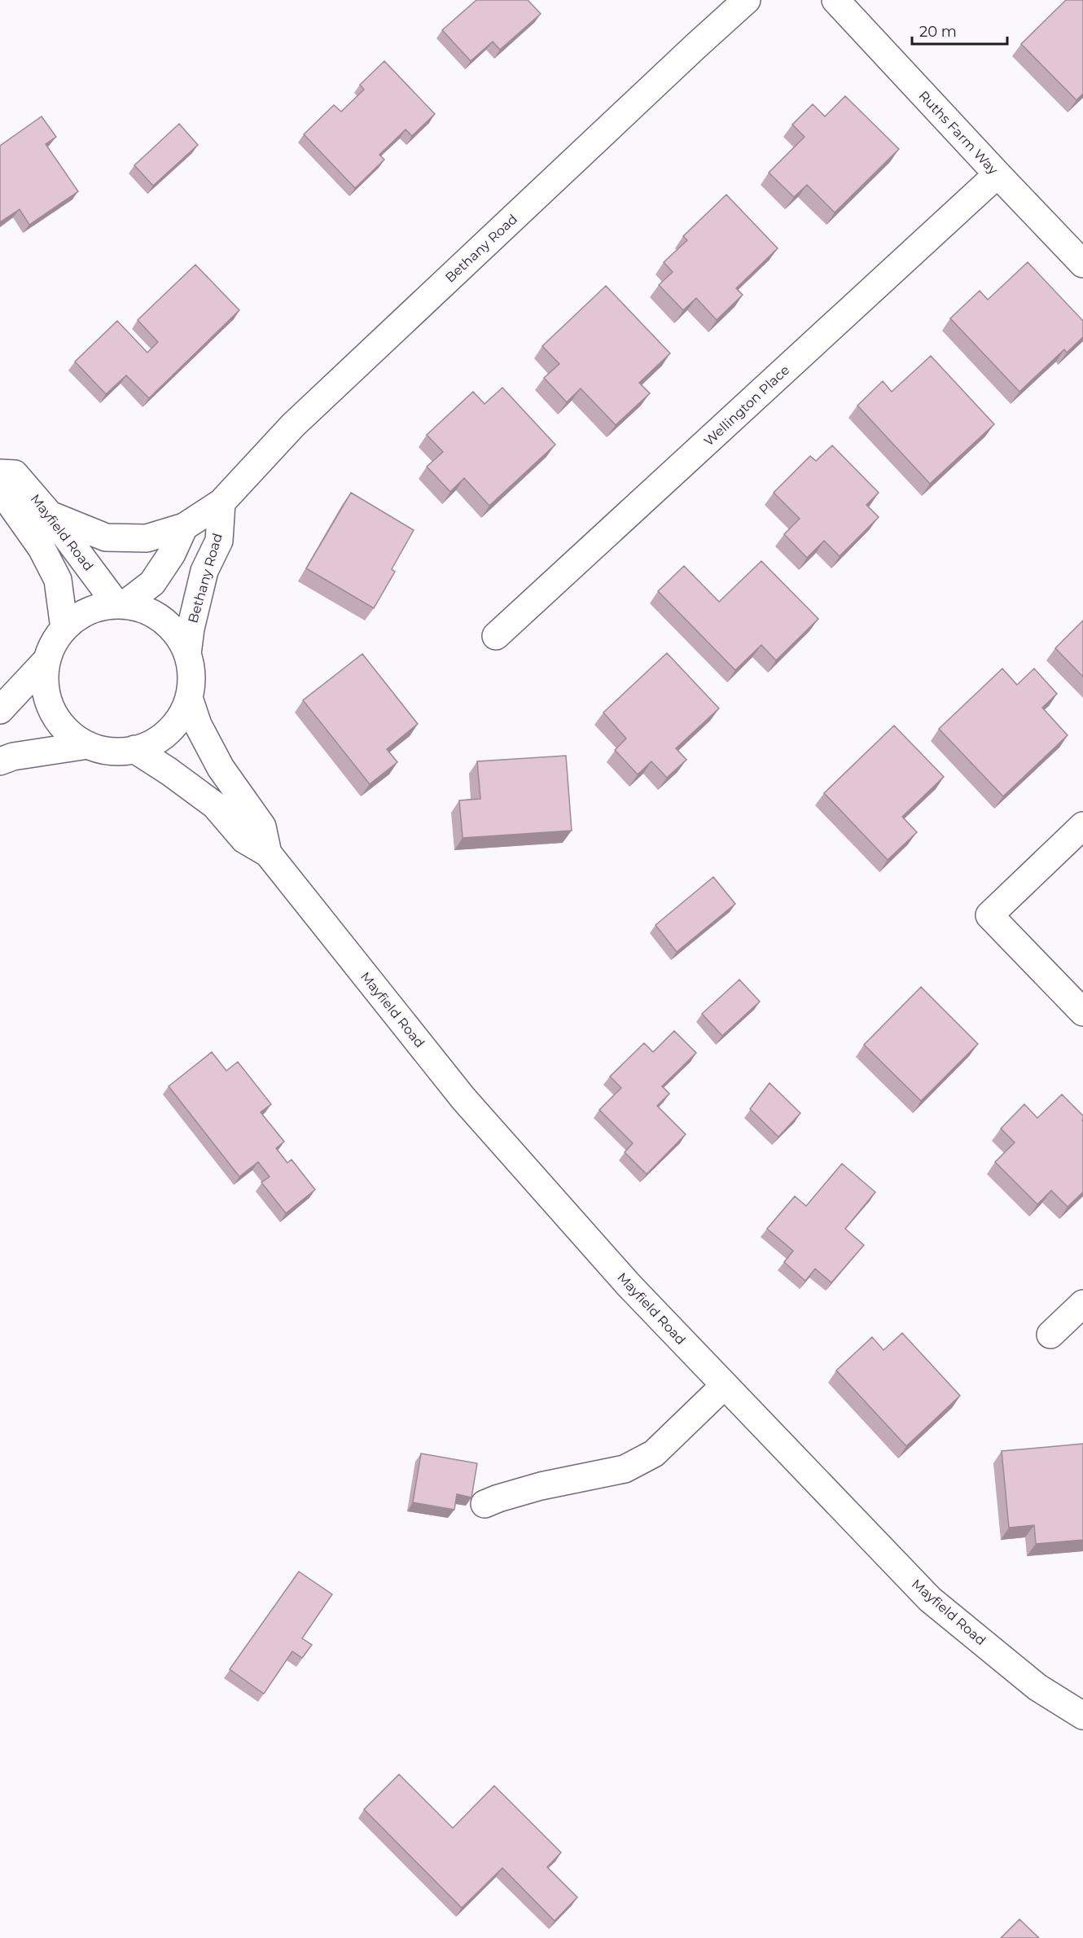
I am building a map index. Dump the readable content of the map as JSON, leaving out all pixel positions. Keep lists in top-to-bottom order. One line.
{"streets":{"street":["Ruths Farm Way","Bethany Road","Wellington Place","Mayfield Road"]},"crossings":[["Ruths Farm Way","Wellington Place"],["Bethany Road","Mayfield Road"]],"scale_bar":"20 m"}
